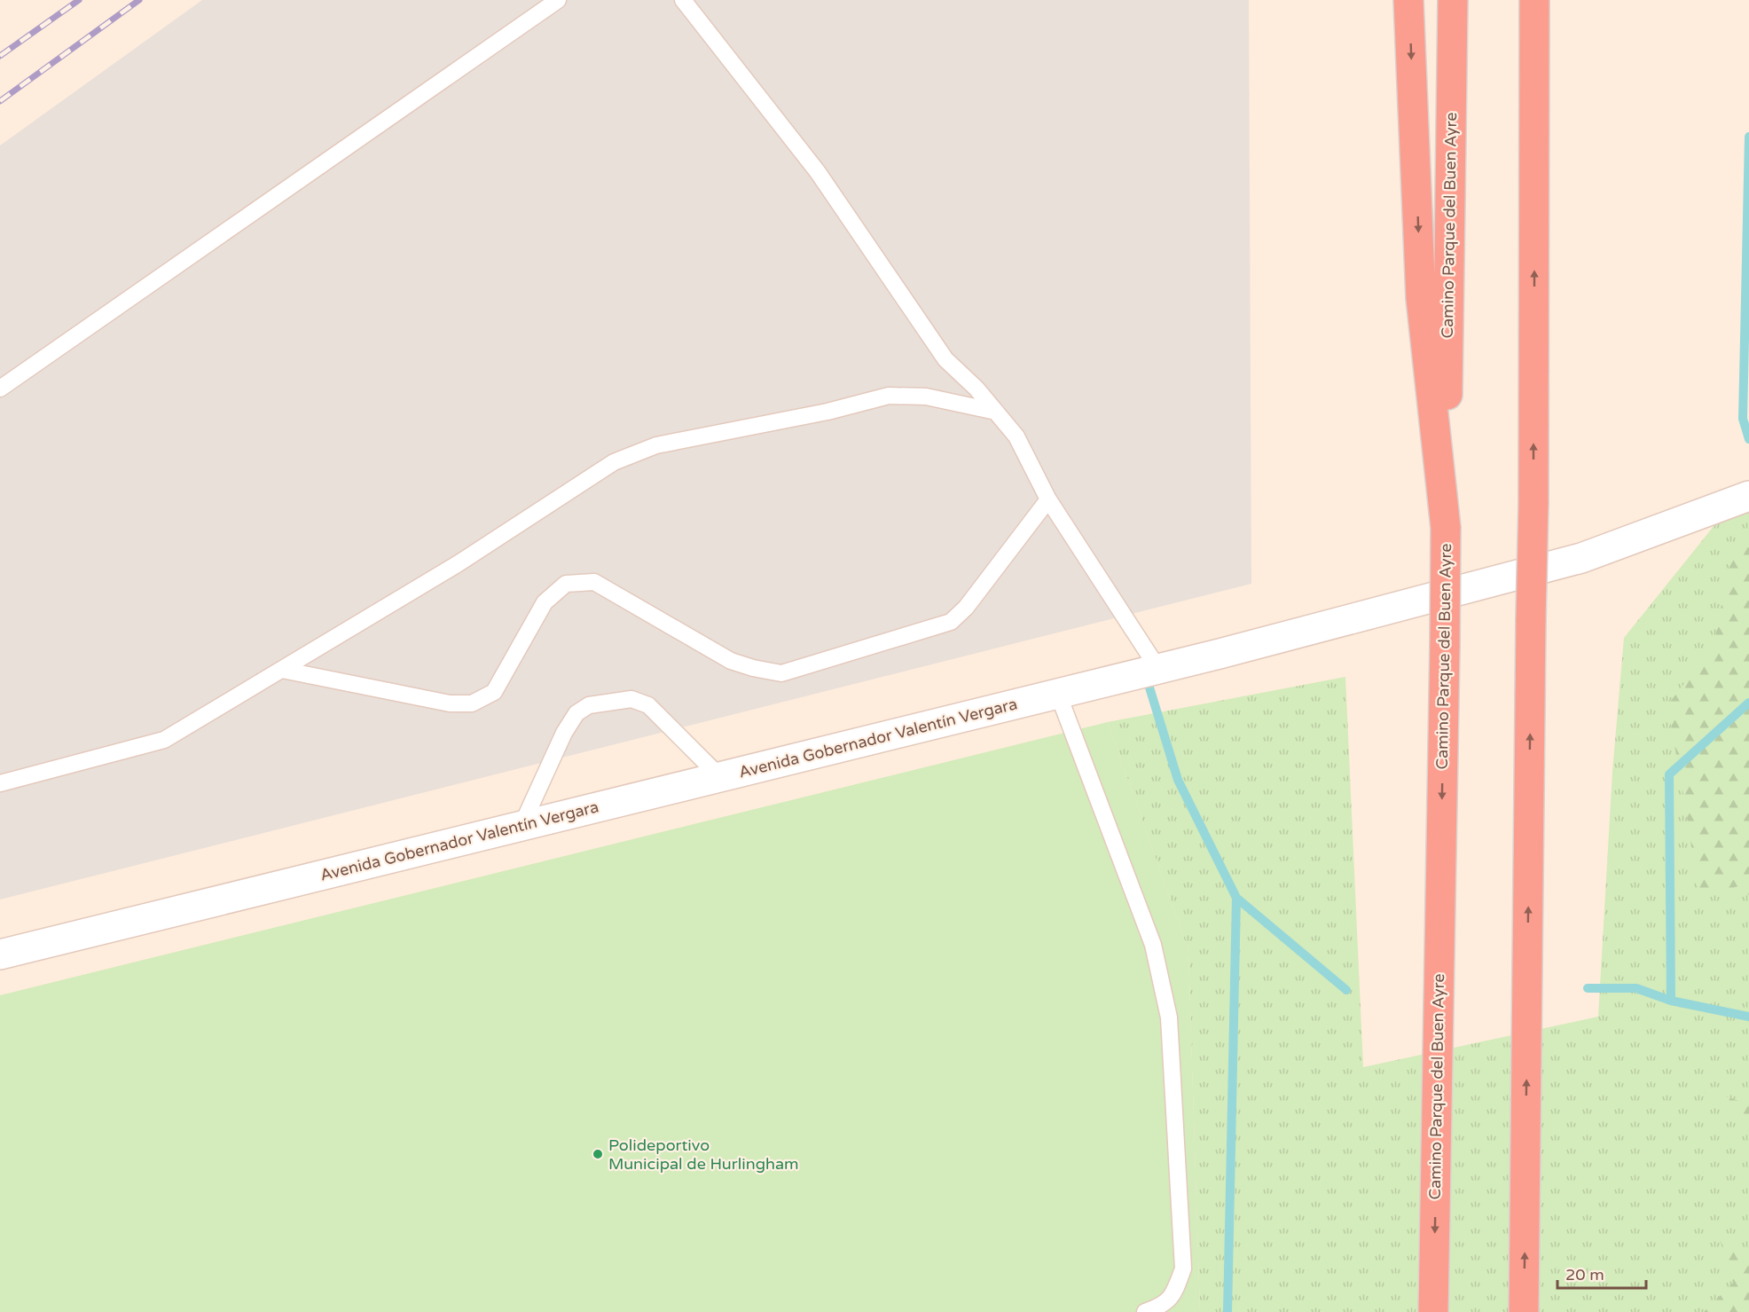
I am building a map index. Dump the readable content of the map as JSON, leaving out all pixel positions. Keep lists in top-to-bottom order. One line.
{"streets":{"highway":["Camino Parque del Buen Ayre"],"street":["Avenida Gobernador Valentín Vergara"]},"places":["Polideportivo Municipal de Hurlingham"],"scale_bar":"20 m"}
